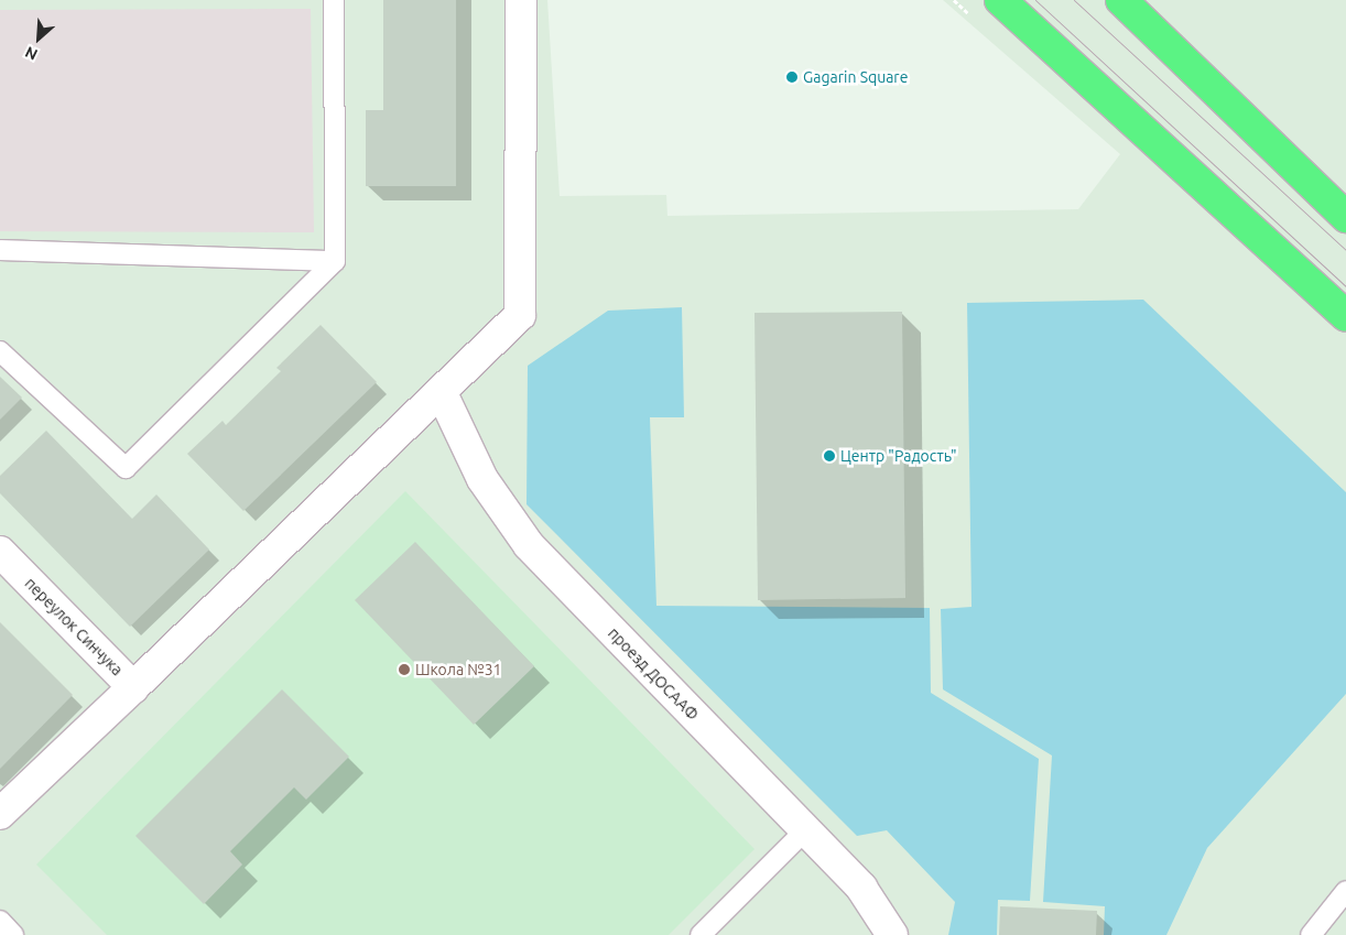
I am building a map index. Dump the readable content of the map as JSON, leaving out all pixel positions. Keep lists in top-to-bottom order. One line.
{"streets":{"street":["переулок Синчука","проезд ДОСААФ"]},"places":["Gagarin Square","Центр \"Радость\"","Школа №31"],"north":"bottom left"}
